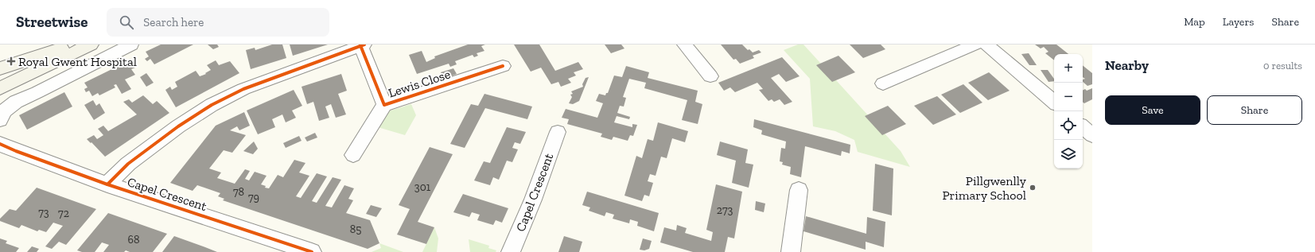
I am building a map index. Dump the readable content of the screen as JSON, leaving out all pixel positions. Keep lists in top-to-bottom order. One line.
{"streets":{"street":["Lewis Close","Capel Crescent"]},"places":{"health":["Royal Gwent Hospital"],"other":["Pillgwenlly Primary School"]},"house_numbers":["301","78","79","273","73","72","85","68"],"page":{"header":"Streetwise","search":"Search here","nav":["Map","Layers","Share"],"heading":["Nearby","0 results"],"map_buttons":["+","−"],"buttons":["Save","Share"]}}
